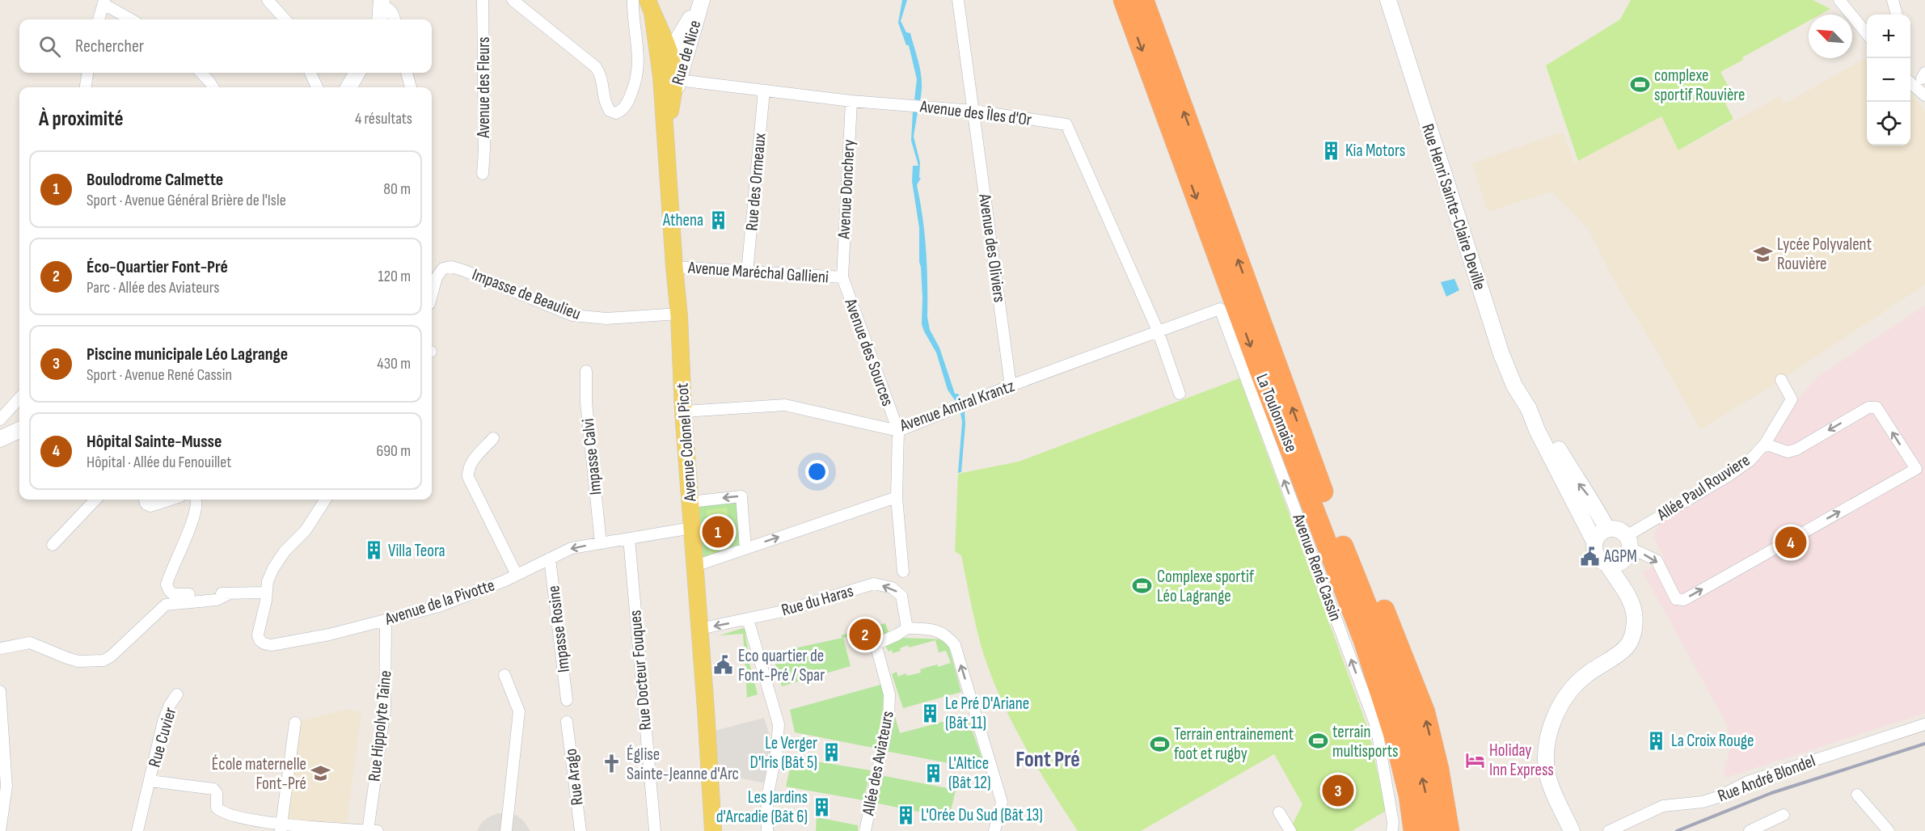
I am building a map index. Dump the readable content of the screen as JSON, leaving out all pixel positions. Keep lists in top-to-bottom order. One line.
{"streets":{"highway":["La Toulonnaise"],"main road":["Rue de Nice","Rue Henri Sainte-Claire Deville","Avenue Colonel Picot"],"street":["Avenue des Fleurs","Avenue des Îles d'Or","Rue des Ormeaux","Avenue Donchery","Avenue des Oliviers","Avenue Maréchal Gallieni","Impasse de Beaulieu","Avenue des Sources","Avenue Amiral Krantz","Impasse Calvi","Allée Paul Rouviere","Avenue René Cassin","Rue du Haras","Avenue de la Pivotte","Impasse Rosine","Rue Docteur Fouques","Rue Hippolyte Taine","Rue Cuvier","Allée des Aviateurs","Rue Arago","Rue André Blondel"]},"crossings":[["Rue de Nice","Avenue des Îles d'Or"],["Rue de Nice","Avenue Colonel Picot"],["Avenue des Îles d'Or","Rue des Ormeaux"],["Avenue des Îles d'Or","Avenue Donchery"],["Avenue des Îles d'Or","Avenue des Oliviers"],["Avenue des Îles d'Or","Avenue Amiral Krantz"],["Avenue des Îles d'Or","Avenue Colonel Picot"],["Rue des Ormeaux","Avenue Maréchal Gallieni"],["Avenue Donchery","Avenue Maréchal Gallieni"],["Avenue Donchery","Avenue des Sources"],["Rue Henri Sainte-Claire Deville","Allée Paul Rouviere"],["Avenue des Oliviers","Avenue Amiral Krantz"],["Avenue Maréchal Gallieni","Avenue des Sources"],["Avenue Maréchal Gallieni","Avenue Colonel Picot"],["Impasse de Beaulieu","Avenue Colonel Picot"],["Avenue des Sources","Avenue Amiral Krantz"],["Avenue Amiral Krantz","Avenue Colonel Picot"],["Avenue Amiral Krantz","Avenue René Cassin"],["La Toulonnaise","Avenue René Cassin"],["Avenue Colonel Picot","Rue du Haras"],["Avenue Colonel Picot","Avenue de la Pivotte"],["Impasse Calvi","Avenue de la Pivotte"],["Rue du Haras","Allée des Aviateurs"],["Avenue de la Pivotte","Impasse Rosine"],["Avenue de la Pivotte","Rue Docteur Fouques"],["Avenue de la Pivotte","Rue Hippolyte Taine"]],"one_way":["Avenue René Cassin"],"districts":["Font Pré"],"places":{"sports":["complexe sportif Rouvière","Complexe sportif Léo Lagrange","terrain multisports","Terrain entrainement foot et rugby"],"building":["Kia Motors","Athena","Villa Teora","Le Pré D'Ariane (Bât 11)","La Croix Rouge","Le Verger D'Iris (Bât 5)","L'Altice (Bât 12)","Les Jardins d'Arcadie (Bât 6)","L'Orée Du Sud (Bât 13)"],"school or university":["Lycée Polyvalent Rouvière","École maternelle Font-Pré"],"public building":["AGPM","Eco quartier de Font-Pré / Spar"],"hotel":["Holiday Inn Express"],"church":["Église Sainte-Jeanne d'Arc"]},"north":"top left","page":{"map_buttons":["+","−"],"search":"Rechercher","heading":["À proximité","4 résultats"],"list":[{"mark":"1","name":"Boulodrome Calmette","note":"Sport · Avenue Général Brière de l'Isle","value":"80 m"},{"mark":"2","name":"Éco-Quartier Font-Pré","note":"Parc · Allée des Aviateurs","value":"120 m"},{"mark":"3","name":"Piscine municipale Léo Lagrange","note":"Sport · Avenue René Cassin","value":"430 m"},{"mark":"4","name":"Hôpital Sainte-Musse","note":"Hôpital · Allée du Fenouillet","value":"690 m"}],"pins":["1","4","2","3"]}}
